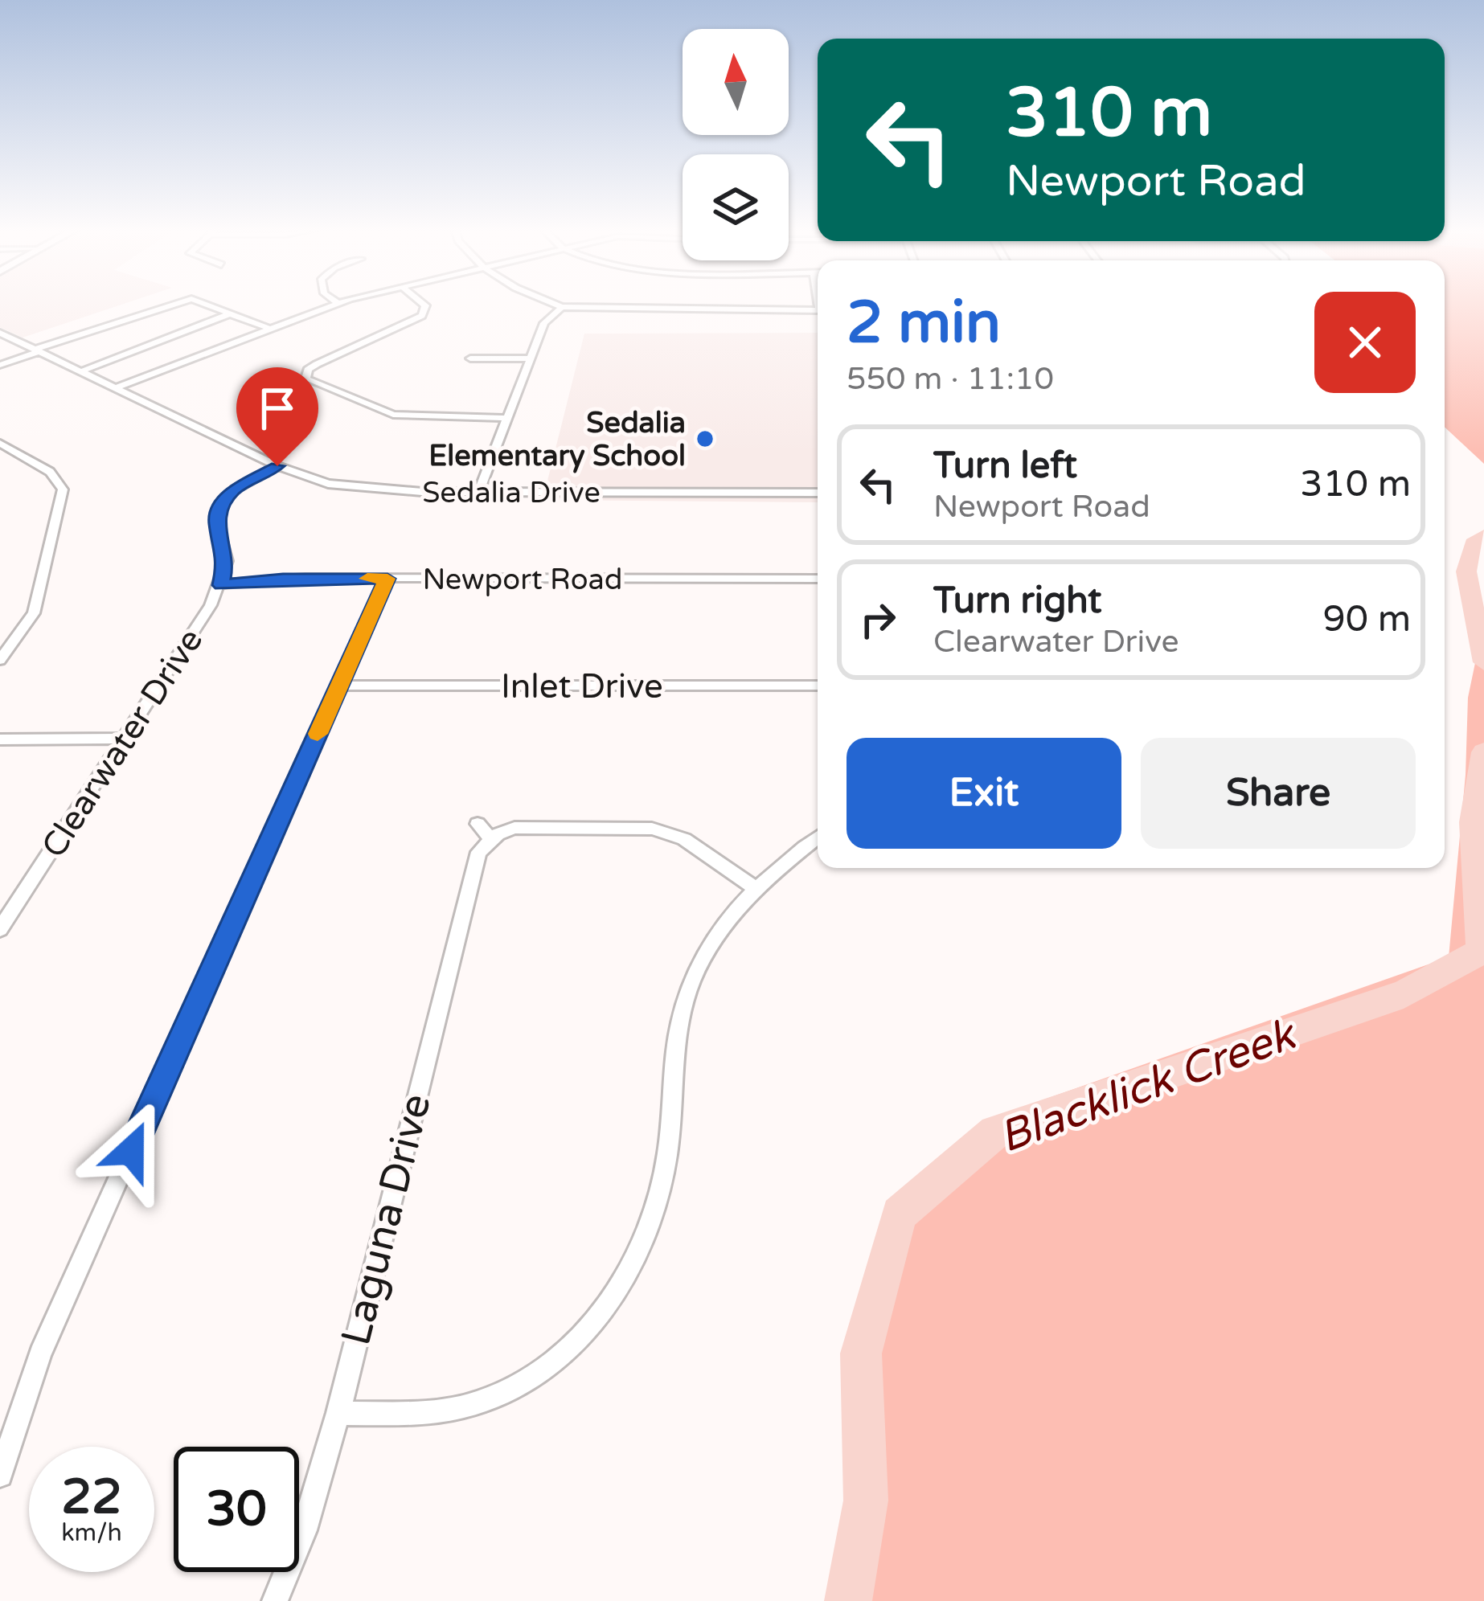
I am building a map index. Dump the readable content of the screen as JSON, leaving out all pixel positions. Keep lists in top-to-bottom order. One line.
{"streets":{"street":["Sedalia Drive","Newport Road","Inlet Drive","Clearwater Drive","Laguna Drive"]},"crossings":[["Newport Road","Clearwater Drive"]],"water":["Blacklick Creek"],"places":["Sedalia Elementary School"],"north":"top","page":{"turn":["310 m","Newport Road"],"heading":["2 min","550 m · 11:10"],"list":[{"name":"Turn left","note":"Newport Road","value":"310 m"},{"name":"Turn right","note":"Clearwater Drive","value":"90 m"}],"buttons":["Exit","Share"],"speed":"22 km/h","limit":"30"}}
